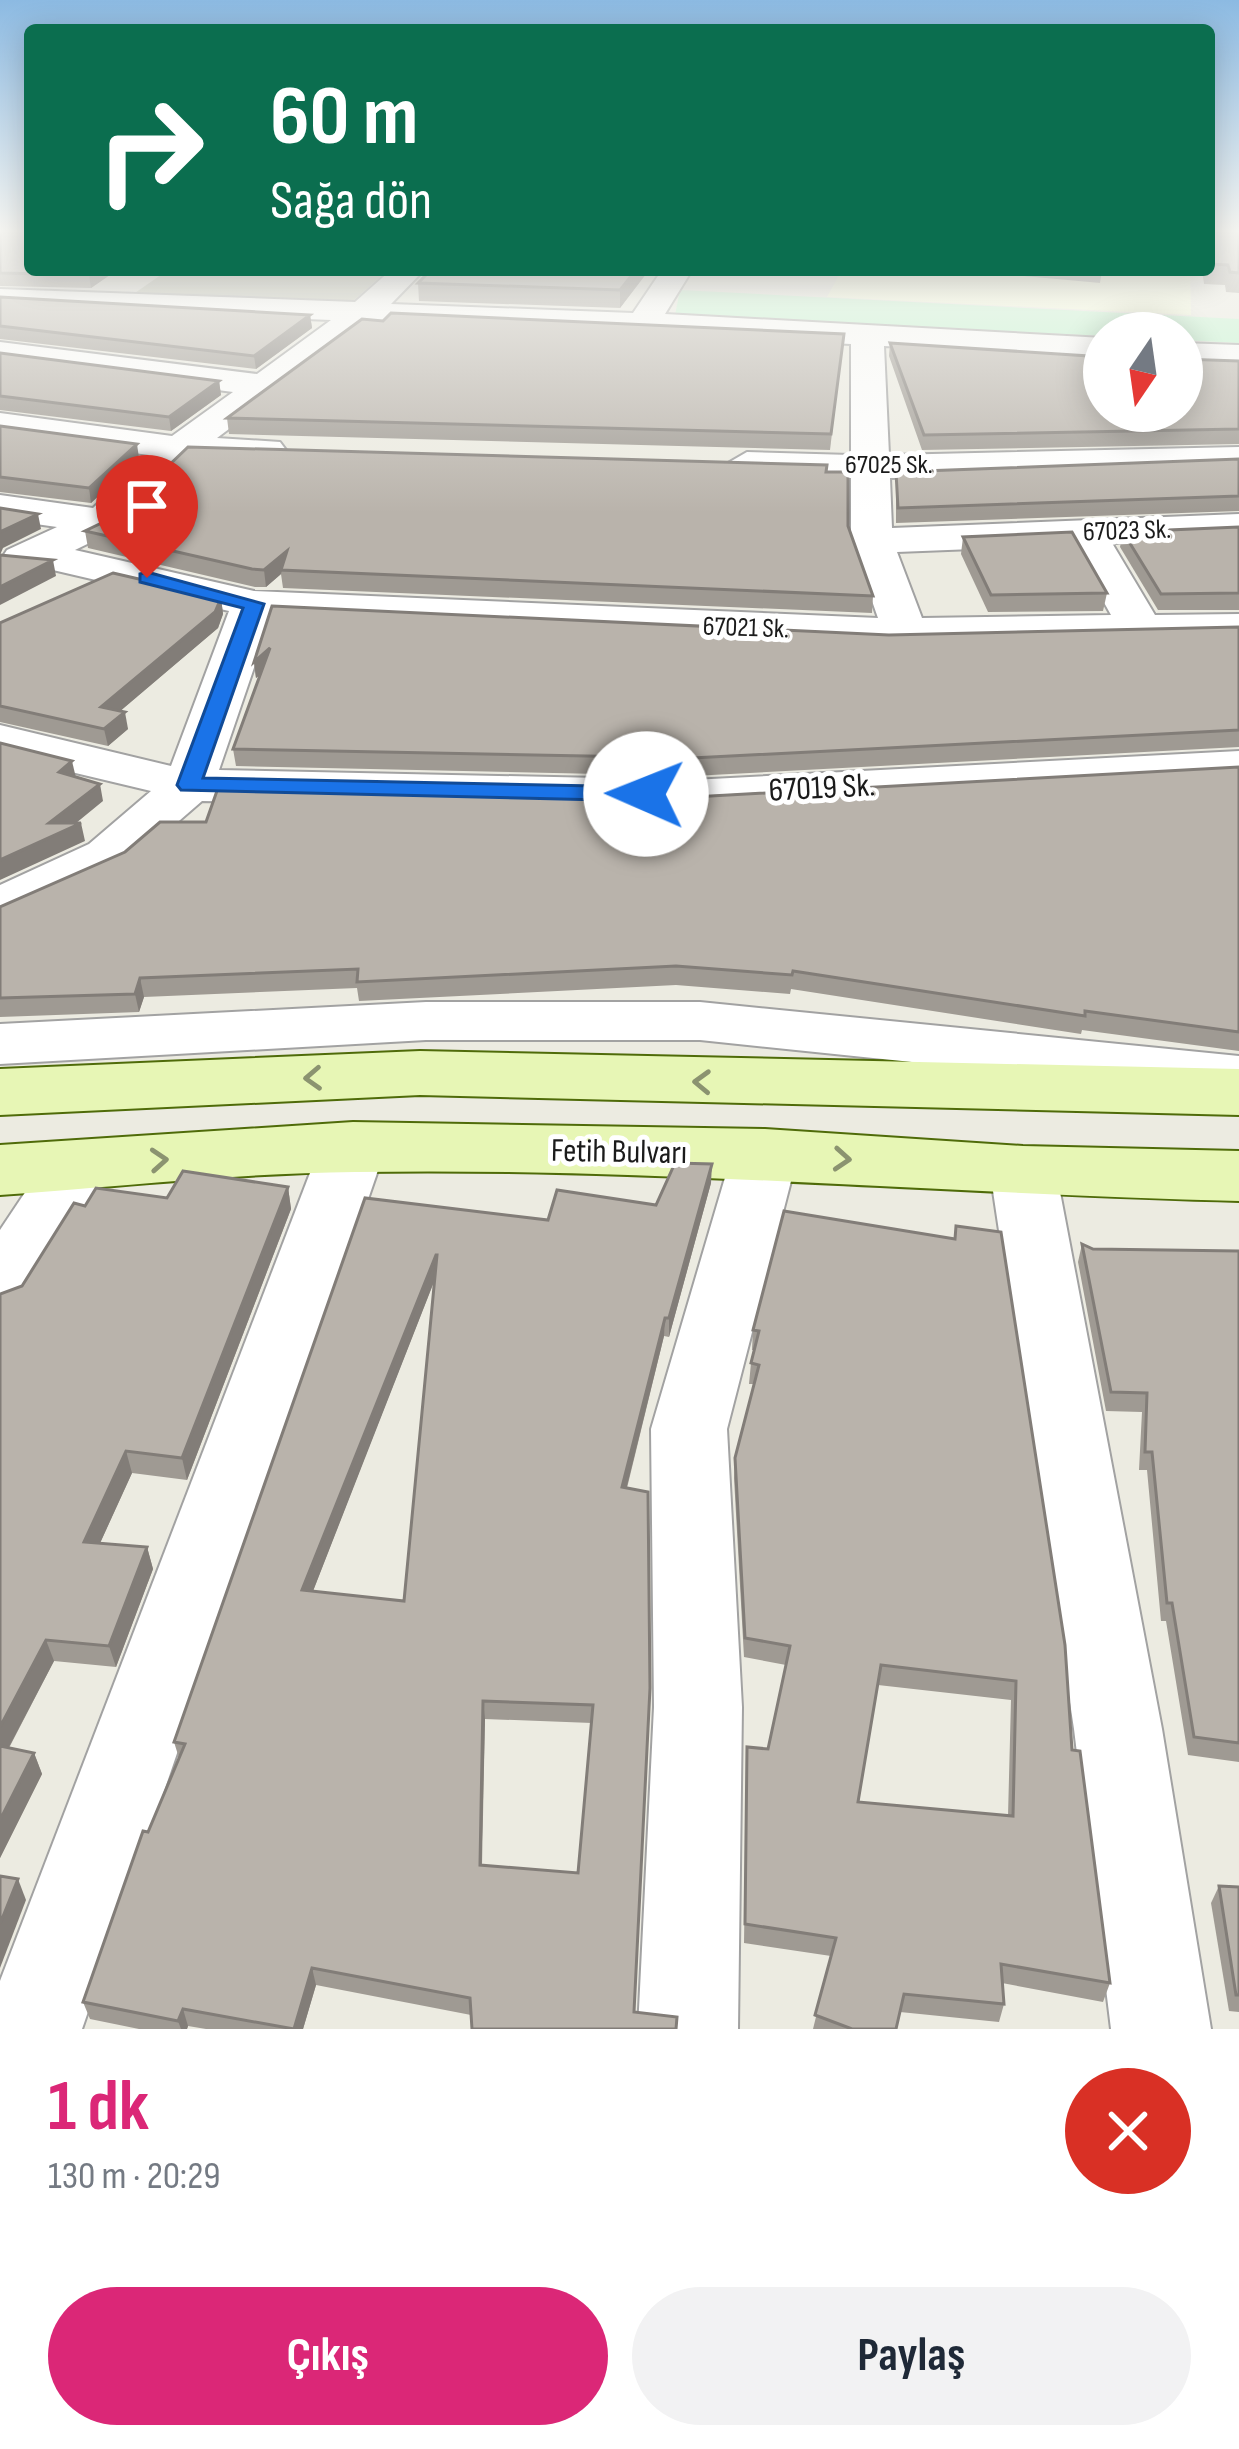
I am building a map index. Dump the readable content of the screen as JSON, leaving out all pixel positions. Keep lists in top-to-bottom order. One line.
{"streets":{"main road":["Fetih Bulvarı"],"street":["67025 Sk.","67023 Sk.","67021 Sk.","67019 Sk."]},"north":"bottom","page":{"turn":["60 m","Sağa dön"],"heading":["1 dk","130 m · 20:29"],"buttons":["Çıkış","Paylaş"]}}
